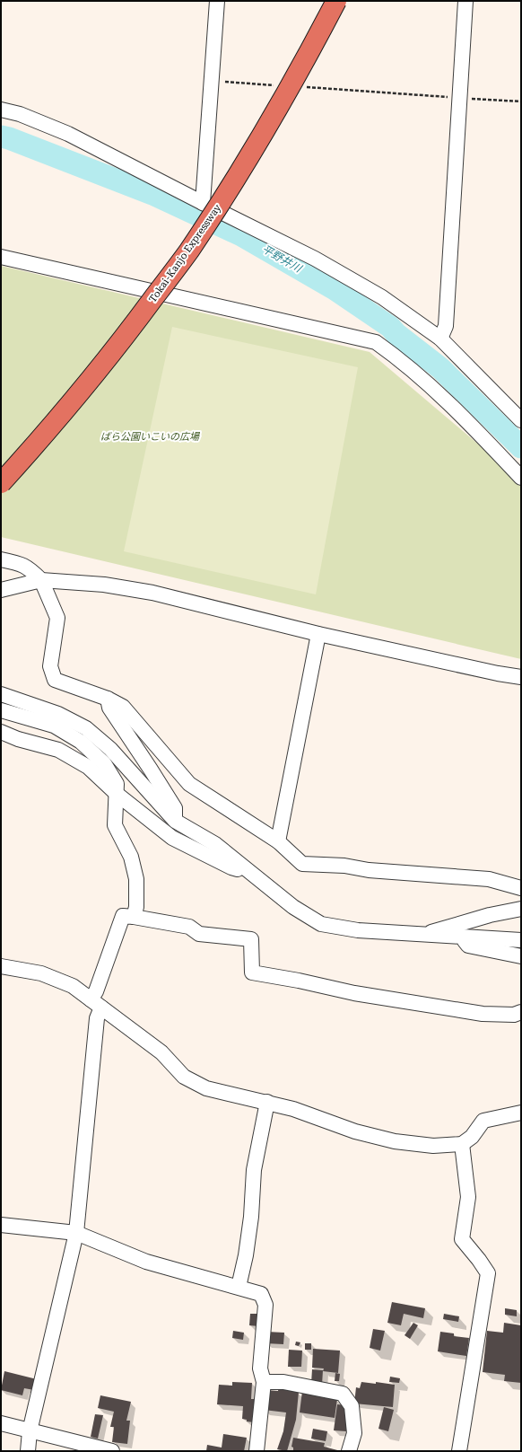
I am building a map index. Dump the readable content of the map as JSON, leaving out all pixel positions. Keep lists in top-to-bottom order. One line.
{"streets":{"highway":["Tokai-Kanjo Expressway"]},"water":["平野井川"],"parks":["ばら公園いこいの広場"]}
